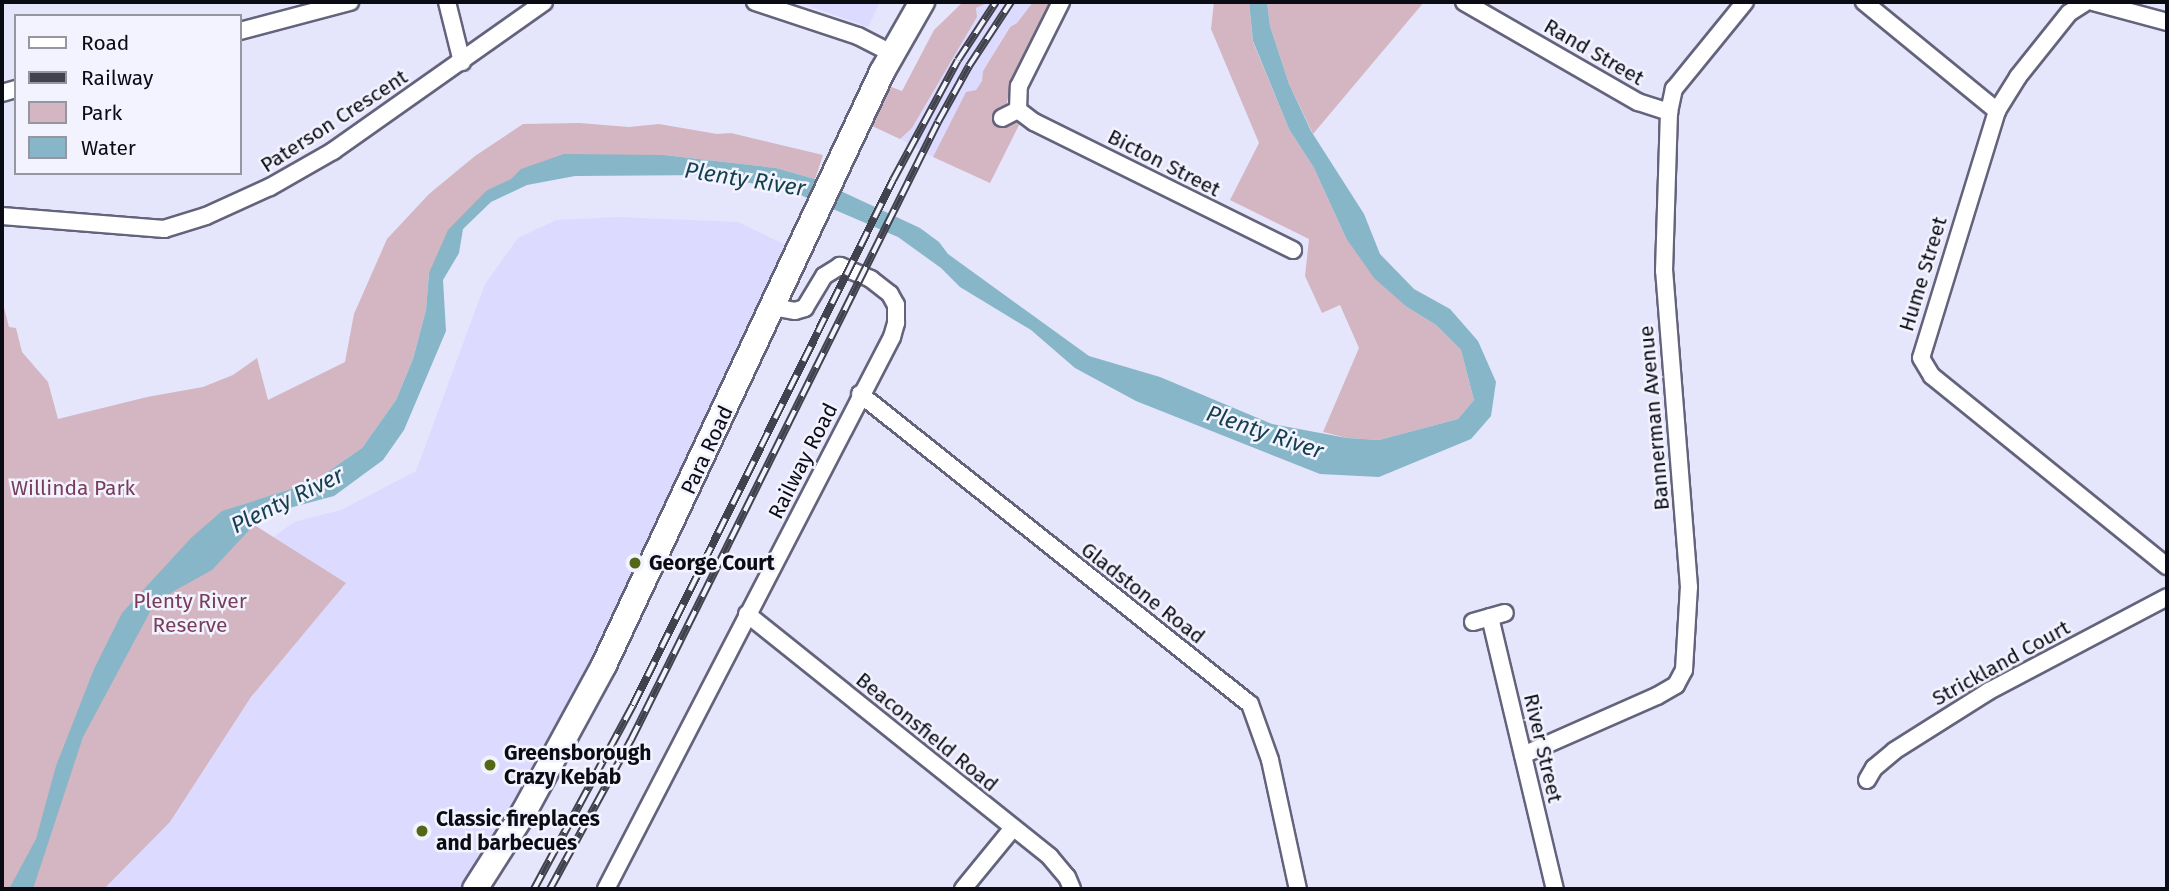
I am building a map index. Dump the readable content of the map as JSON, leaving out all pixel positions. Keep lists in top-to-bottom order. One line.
{"streets":{"main road":["Para Road"],"street":["Rand Street","Paterson Crescent","Bicton Street","Hume Street","Bannerman Avenue","Railway Road","Gladstone Road","Strickland Court","Beaconsfield Road","River Street"]},"crossings":[["Rand Street","Bannerman Avenue"],["Bannerman Avenue","River Street"],["Para Road","Railway Road"],["Railway Road","Gladstone Road"],["Railway Road","Beaconsfield Road"]],"water":["Plenty River"],"parks":["Willinda Park","Plenty River Reserve"],"places":["George Court","Greensborough Crazy Kebab","Classic fireplaces and barbecues"],"legend":["Road","Railway","Park","Water"]}
